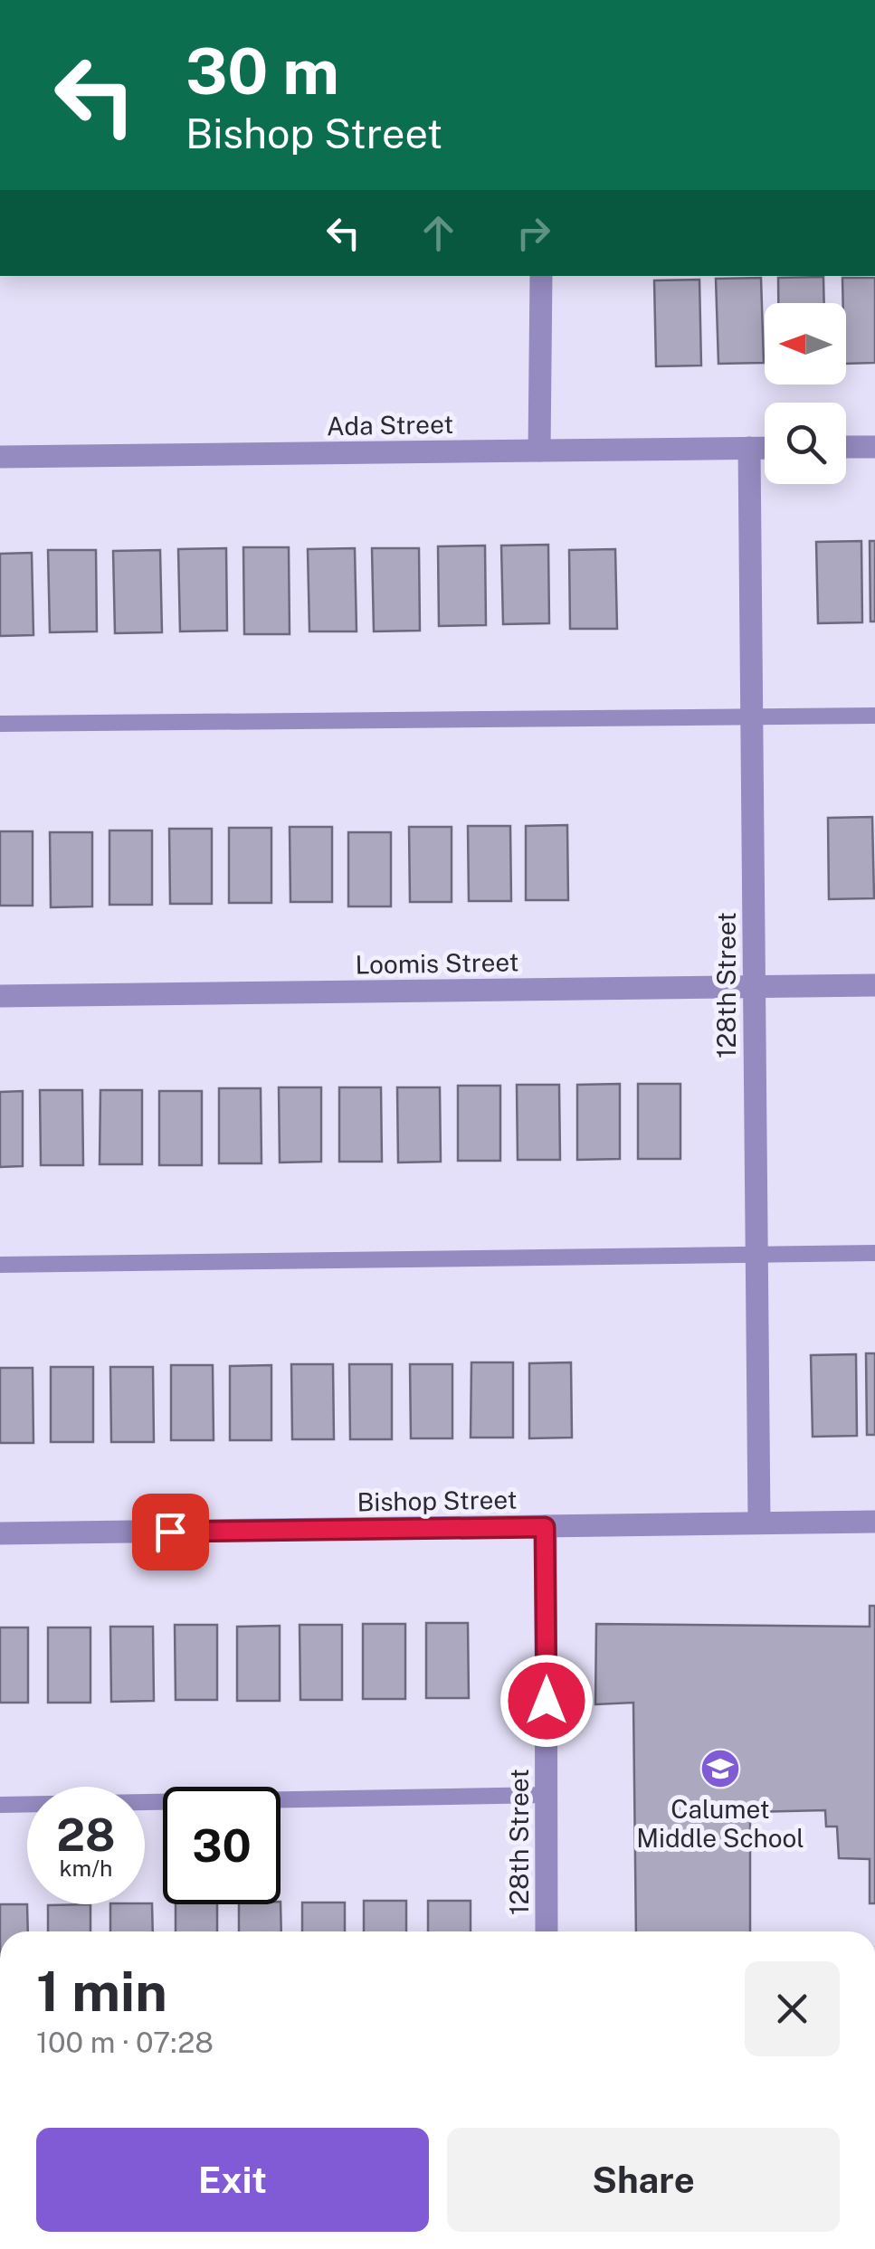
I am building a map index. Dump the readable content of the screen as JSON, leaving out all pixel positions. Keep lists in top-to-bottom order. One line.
{"streets":{"street":["Ada Street","Loomis Street","128th Street","Bishop Street"]},"crossings":[["Ada Street","128th Street"],["Loomis Street","128th Street"],["128th Street","Bishop Street"]],"places":{"school or university":["Calumet Middle School"]},"north":"left","page":{"turn":["30 m","Bishop Street"],"speed":"28 km/h","limit":"30","heading":["1 min","100 m · 07:28"],"buttons":["Exit","Share"]}}
